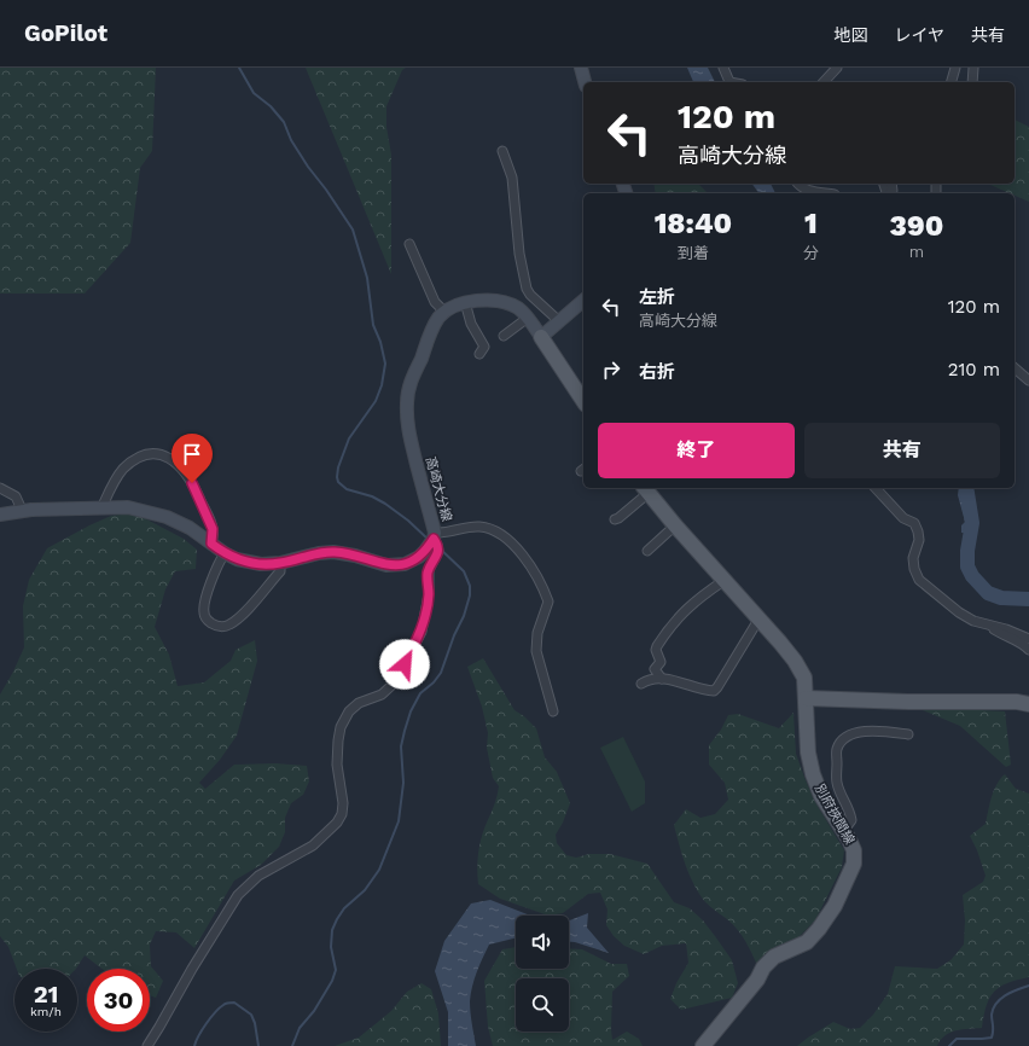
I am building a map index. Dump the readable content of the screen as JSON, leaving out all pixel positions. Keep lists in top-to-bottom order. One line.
{"streets":{"main road":["高崎大分線","別府挾間線"]},"page":{"header":"GoPilot","nav":["地図","レイヤ","共有"],"turn":["120 m","高崎大分線"],"eta":["18:40","到着","1","分","390","m"],"list":[{"name":"左折","note":"高崎大分線","value":"120 m"},{"name":"右折","value":"210 m"}],"buttons":["終了","共有"],"speed":"21 km/h","limit":"30"}}
